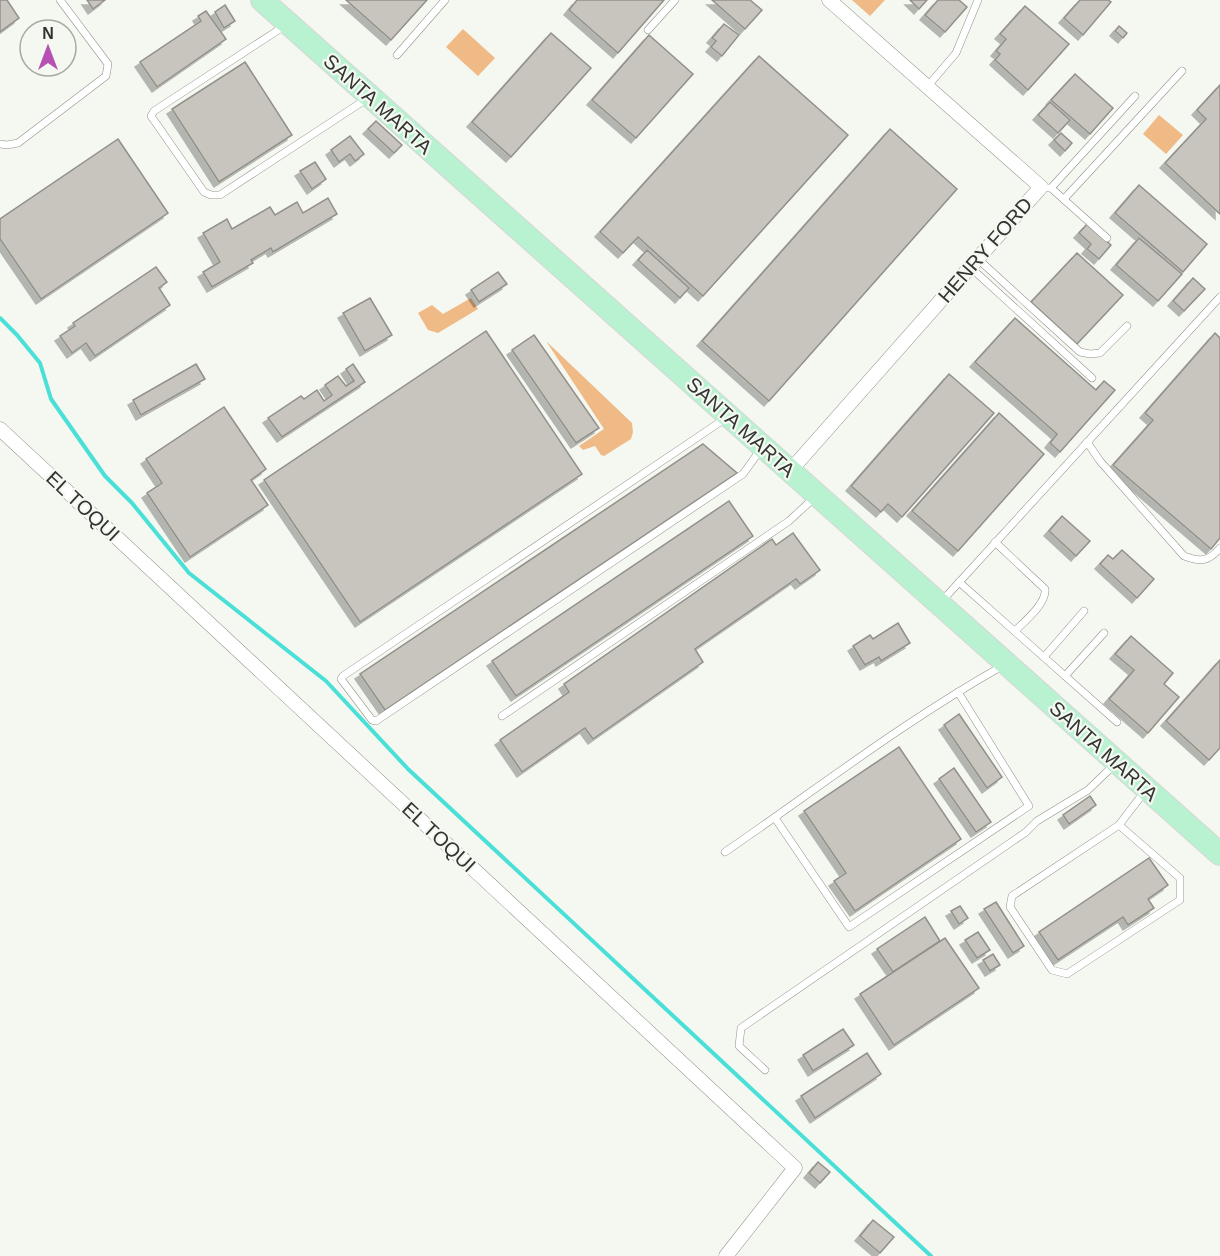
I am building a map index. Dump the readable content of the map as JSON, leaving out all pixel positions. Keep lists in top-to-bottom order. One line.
{"streets":{"main road":["SANTA MARTA"],"street":["HENRY FORD","EL TOQUI"]},"crossings":[["SANTA MARTA","HENRY FORD"]],"north":"top"}
